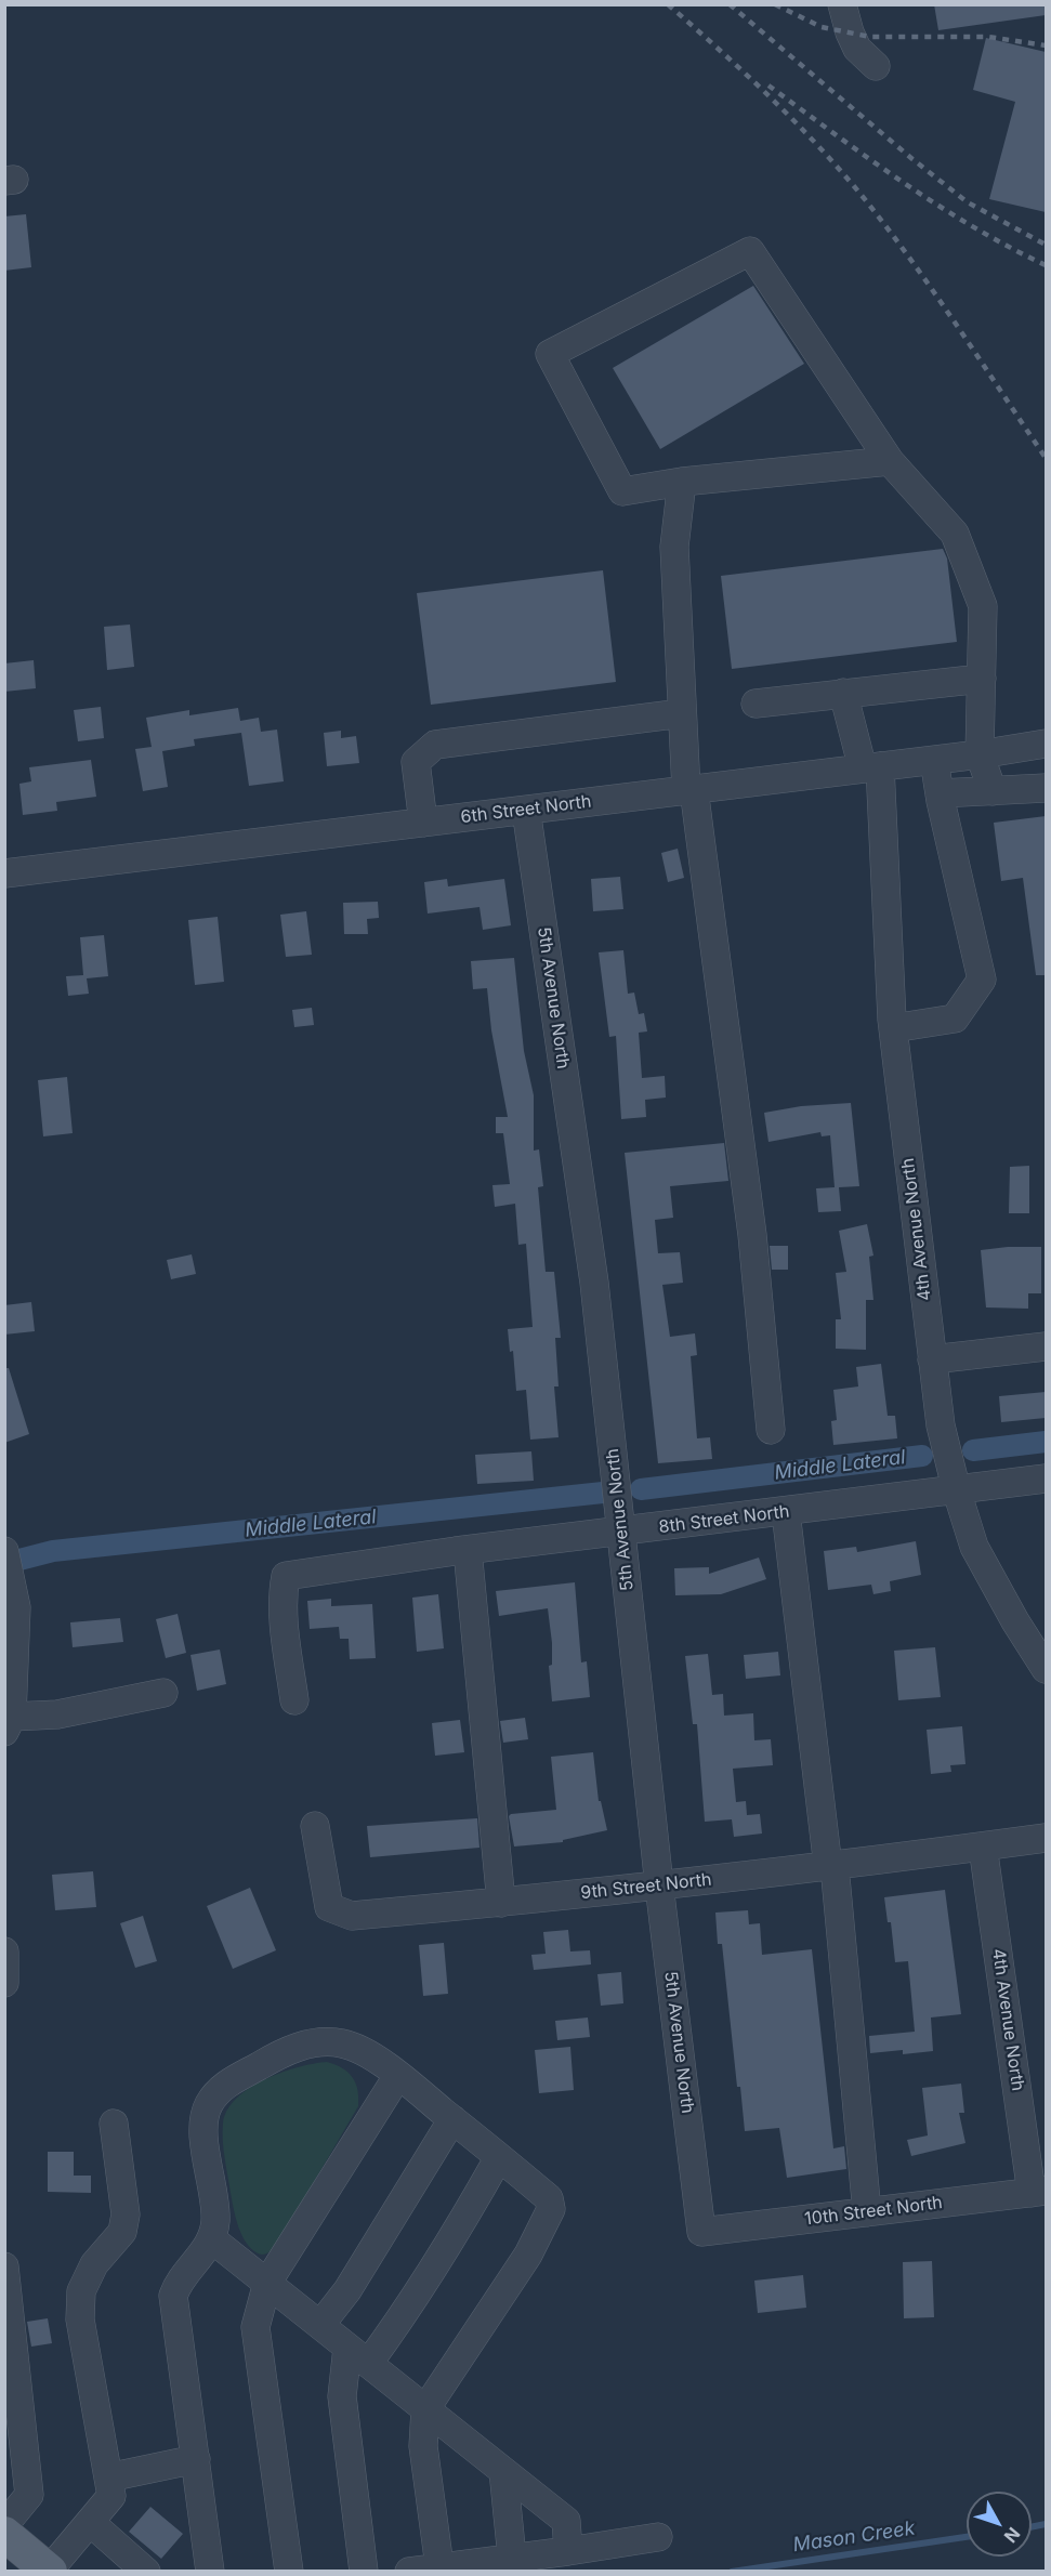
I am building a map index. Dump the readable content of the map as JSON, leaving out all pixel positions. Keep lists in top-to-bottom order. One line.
{"streets":{"street":["6th Street North","5th Avenue North","4th Avenue North","8th Street North","9th Street North","10th Street North"]},"crossings":[["6th Street North","5th Avenue North"],["6th Street North","4th Avenue North"],["5th Avenue North","8th Street North"],["5th Avenue North","9th Street North"],["5th Avenue North","10th Street North"],["4th Avenue North","8th Street North"],["4th Avenue North","9th Street North"],["4th Avenue North","10th Street North"]],"water":["Middle Lateral","Mason Creek"],"north":"bottom right"}
